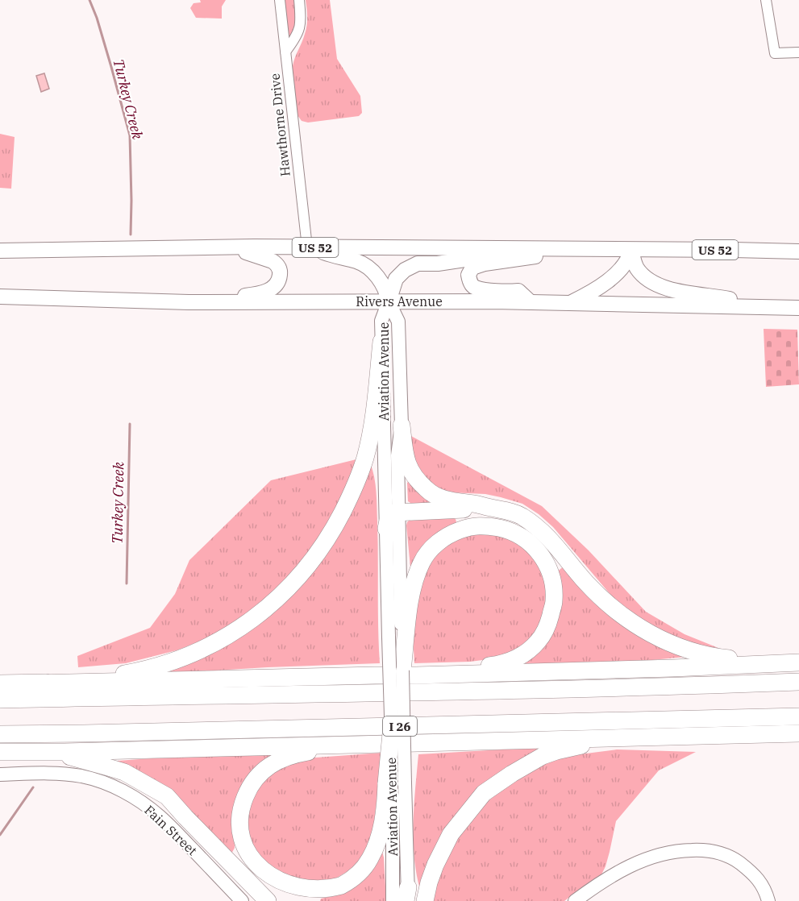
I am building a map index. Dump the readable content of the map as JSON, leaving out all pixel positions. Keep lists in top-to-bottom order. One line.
{"streets":{"highway":["I 26"],"main road":["US 52","Rivers Avenue"],"street":["Hawthorne Drive","Aviation Avenue","Fain Street"]},"crossings":[["Hawthorne Drive","US 52"],["Rivers Avenue","Aviation Avenue"]],"water":["Turkey Creek"]}
